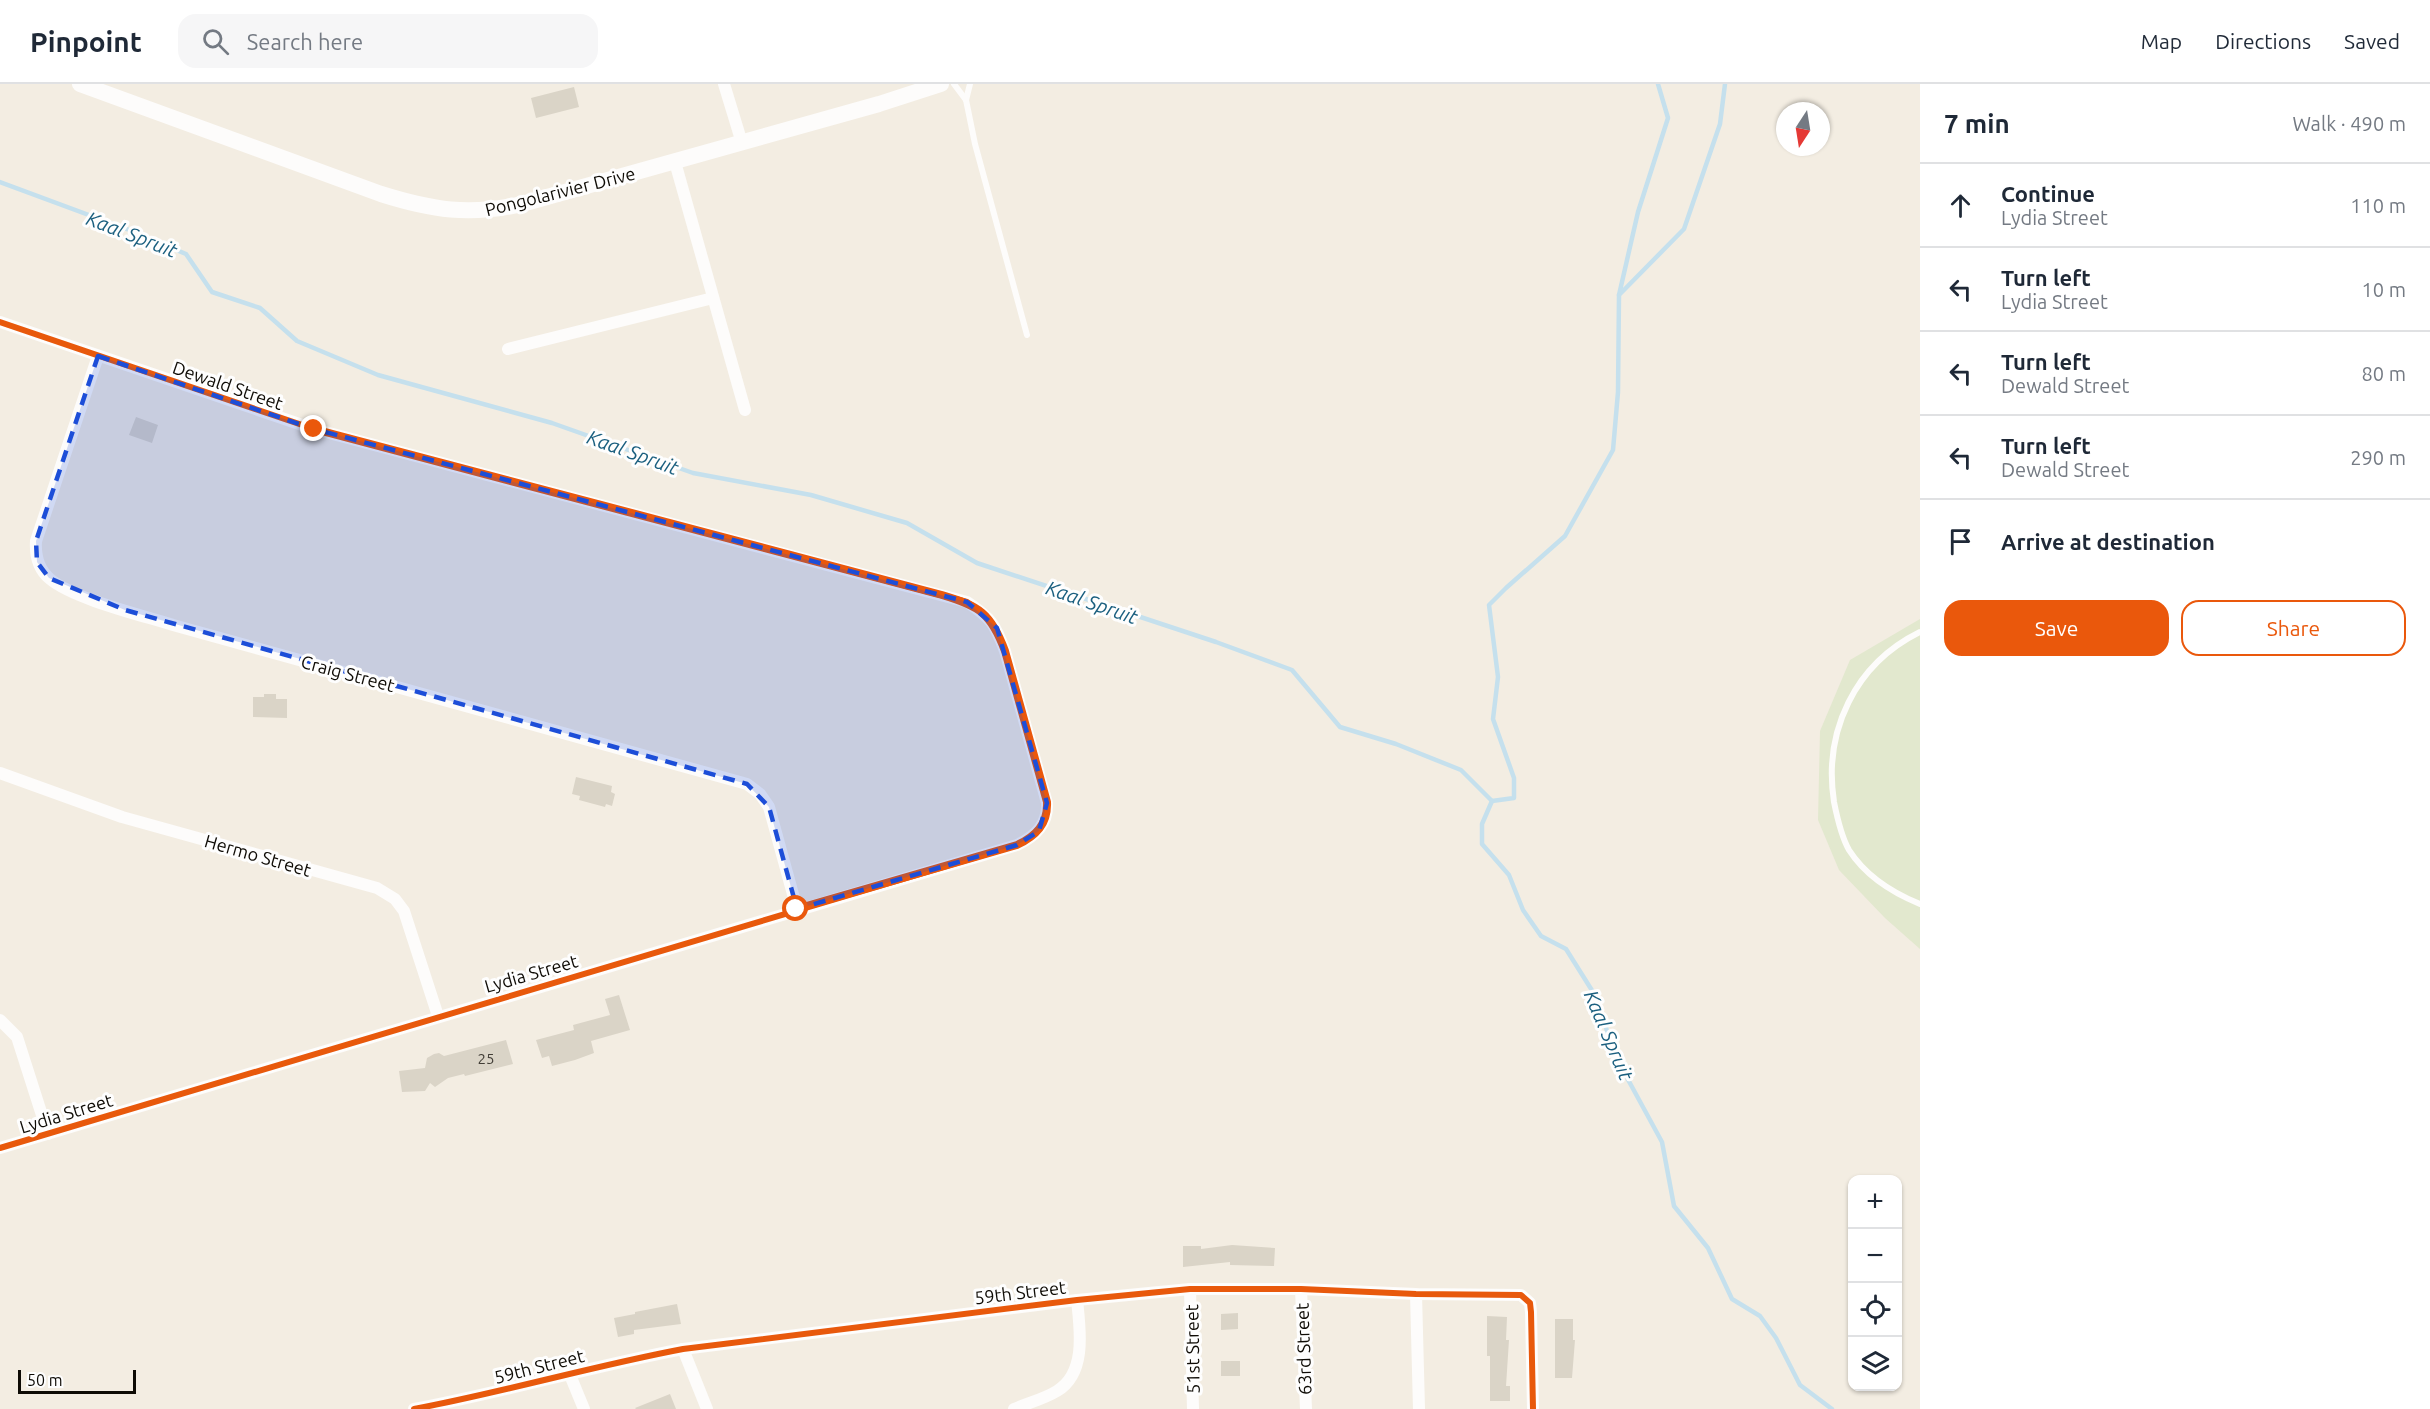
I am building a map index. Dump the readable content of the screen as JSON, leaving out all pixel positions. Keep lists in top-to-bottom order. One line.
{"streets":{"street":["Pongolarivier Drive","Dewald Street","Craig Street","Hermo Street","Lydia Street","59th Street","51st Street","63rd Street"]},"crossings":[["Dewald Street","Craig Street"],["Dewald Street","Lydia Street"],["Craig Street","Lydia Street"],["Hermo Street","Lydia Street"],["59th Street","51st Street"],["59th Street","63rd Street"]],"water":["Kaal Spruit"],"house_numbers":["25"],"scale_bar":"50 m","north":"bottom","page":{"header":"Pinpoint","search":"Search here","nav":["Map","Directions","Saved"],"heading":["7 min","Walk · 490 m"],"list":[["Continue","Lydia Street","110 m"],["Turn left","Lydia Street","10 m"],["Turn left","Dewald Street","80 m"],["Turn left","Dewald Street","290 m"],"Arrive at destination"],"buttons":["Save","Share"],"map_buttons":["+","−"],"scale":"50 m"}}
